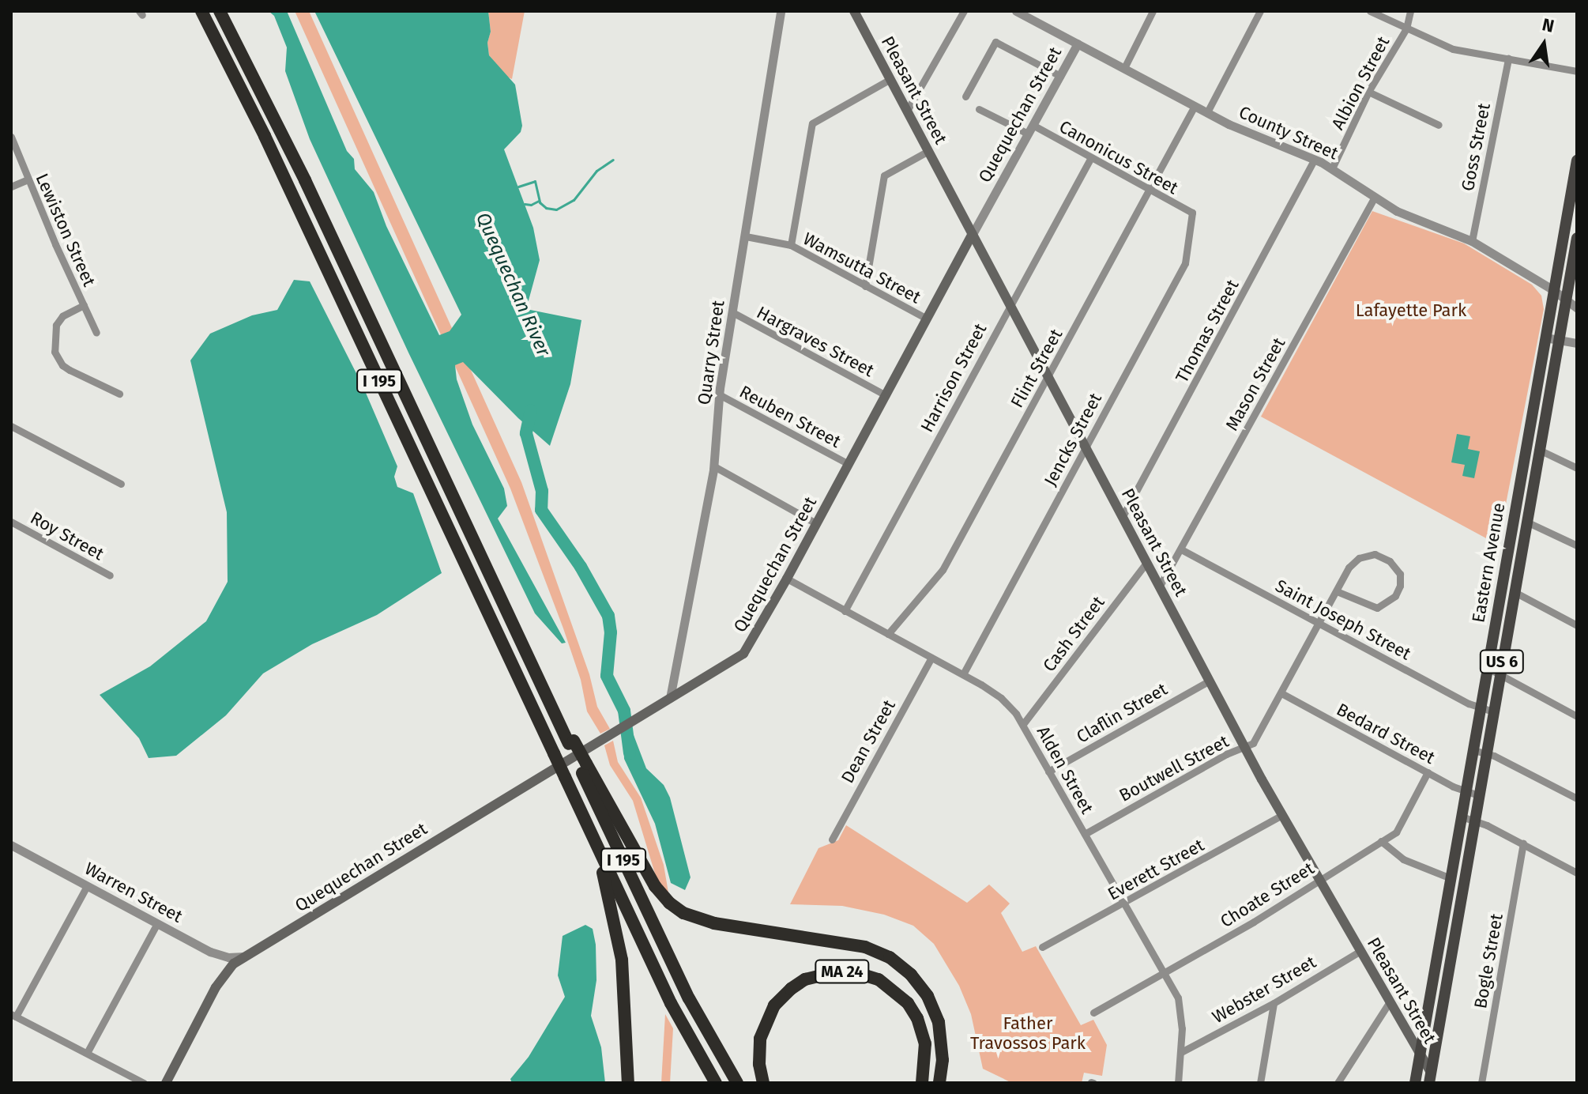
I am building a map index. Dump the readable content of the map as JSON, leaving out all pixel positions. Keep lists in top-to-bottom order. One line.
{"streets":{"highway":["I 195","MA 24"],"main road":["Pleasant Street","Quequechan Street","Eastern Avenue","US 6"],"street":["Albion Street","County Street","Goss Street","Canonicus Street","Lewiston Street","Wamsutta Street","Thomas Street","Hargraves Street","Quarry Street","Flint Street","Harrison Street","Mason Street","Reuben Street","Jencks Street","Roy Street","Saint Joseph Street","Cash Street","Claflin Street","Bedard Street","Dean Street","Boutwell Street","Alden Street","Everett Street","Warren Street","Choate Street","Bogle Street","Webster Street"]},"crossings":[["Albion Street","County Street"],["Pleasant Street","Quequechan Street"],["Pleasant Street","Thomas Street"],["Pleasant Street","Flint Street"],["Pleasant Street","Harrison Street"],["Pleasant Street","Mason Street"],["Pleasant Street","Jencks Street"],["Pleasant Street","Eastern Avenue"],["Pleasant Street","Cash Street"],["Pleasant Street","Claflin Street"],["Pleasant Street","Boutwell Street"],["Pleasant Street","Everett Street"],["Pleasant Street","Choate Street"],["Pleasant Street","Webster Street"],["Quequechan Street","County Street"],["Quequechan Street","Canonicus Street"],["Quequechan Street","Wamsutta Street"],["Quequechan Street","Hargraves Street"],["Quequechan Street","Quarry Street"],["Quequechan Street","Reuben Street"],["Quequechan Street","Alden Street"],["Quequechan Street","Warren Street"],["County Street","Goss Street"],["County Street","Thomas Street"],["County Street","Flint Street"],["County Street","Mason Street"],["County Street","Eastern Avenue"],["Canonicus Street","Flint Street"],["Canonicus Street","Harrison Street"],["Canonicus Street","Jencks Street"],["Wamsutta Street","Quarry Street"],["Hargraves Street","Quarry Street"],["Quarry Street","Reuben Street"],["Flint Street","Alden Street"],["Harrison Street","Alden Street"],["Mason Street","Saint Joseph Street"],["Jencks Street","Alden Street"],["Eastern Avenue","Saint Joseph Street"],["Eastern Avenue","Bedard Street"],["Cash Street","Alden Street"],["Claflin Street","Alden Street"],["Bedard Street","Choate Street"],["Dean Street","Alden Street"],["Boutwell Street","Alden Street"],["Alden Street","Everett Street"],["Alden Street","Choate Street"],["Alden Street","Webster Street"]],"water":["Quequechan River"],"parks":["Lafayette Park","Father Travossos Park"],"north":"top"}
